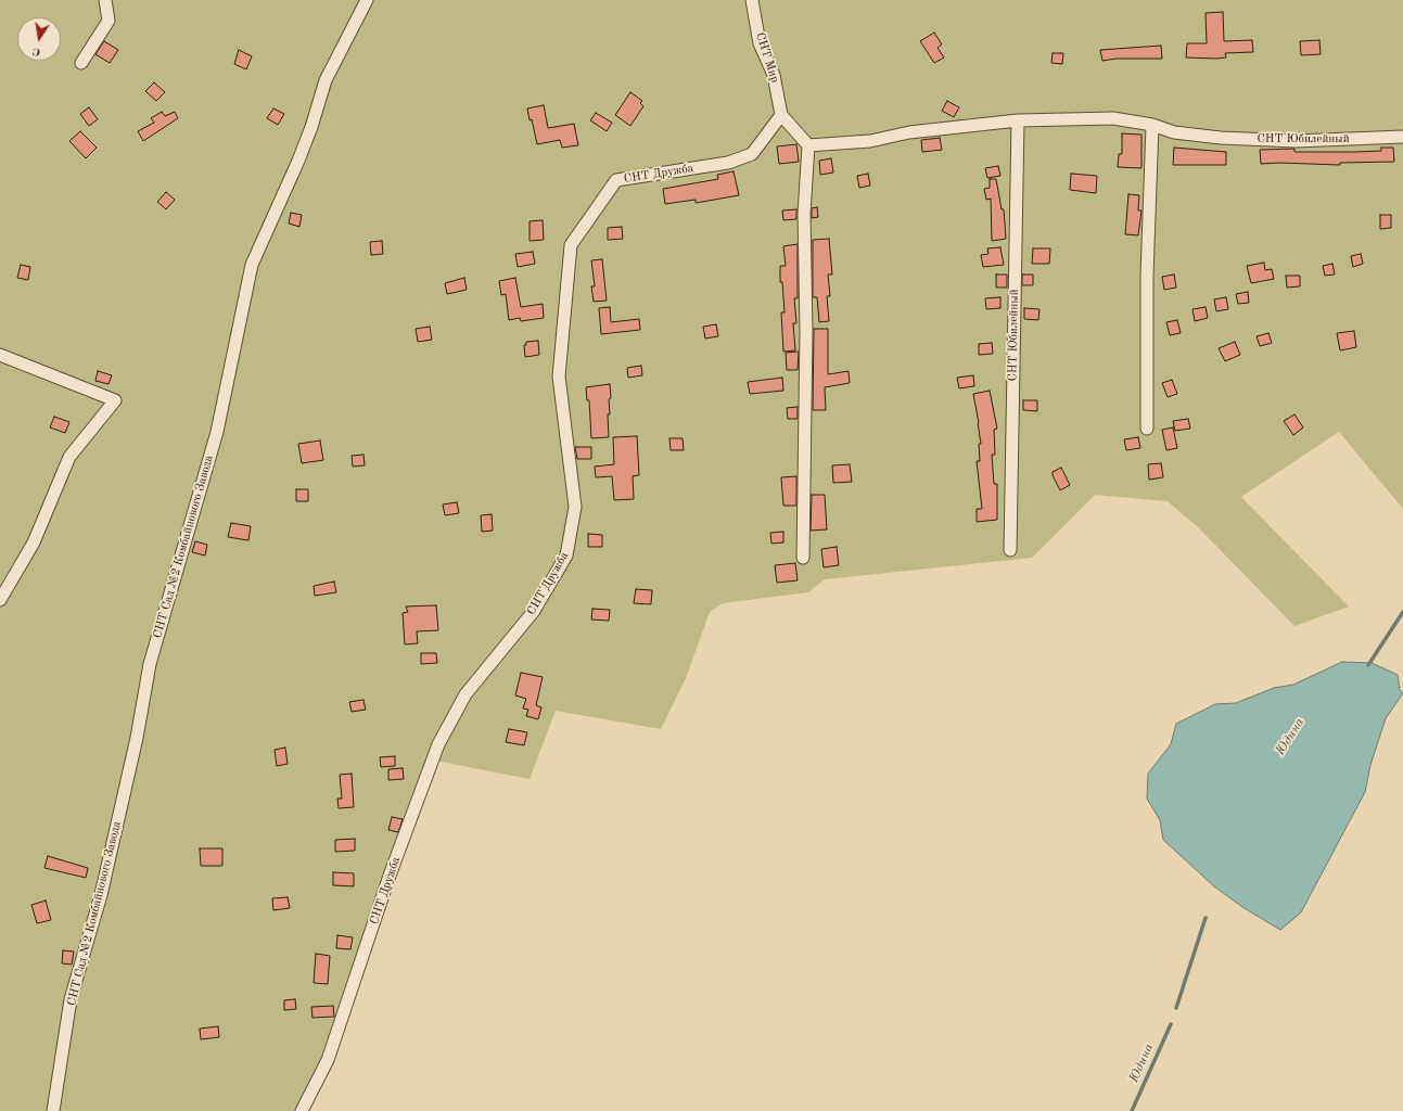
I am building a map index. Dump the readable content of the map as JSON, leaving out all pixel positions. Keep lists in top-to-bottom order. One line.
{"streets":{"street":["СНТ Мир","СНТ Юбилейный","СНТ Дружба","СНТ Сад №2 Комбайнового Завода"]},"crossings":[["СНТ Мир","СНТ Дружба"]],"water":["Юдина"],"north":"bottom"}
